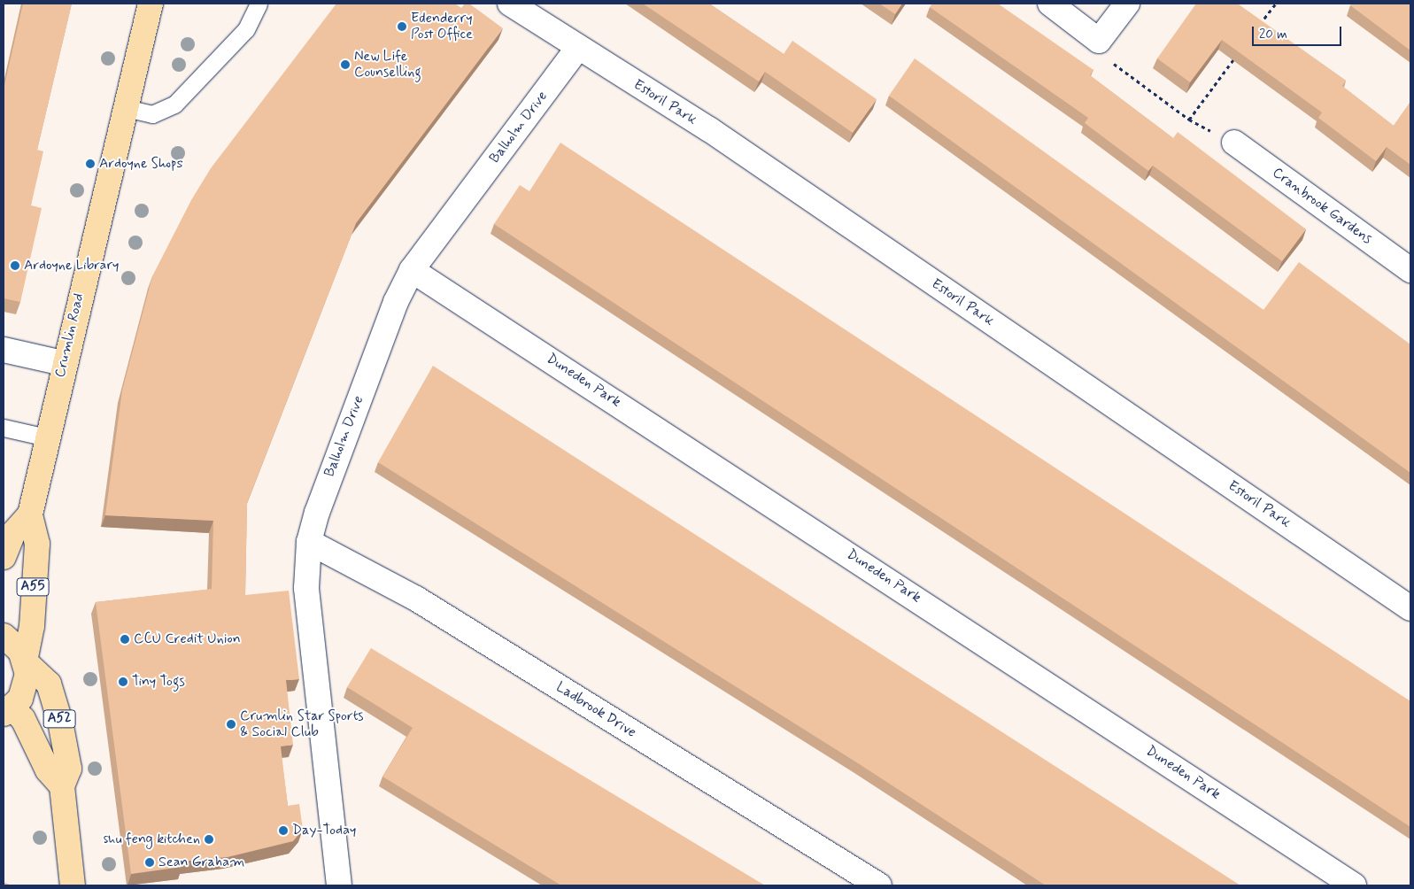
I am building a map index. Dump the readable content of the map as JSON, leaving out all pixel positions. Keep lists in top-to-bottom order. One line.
{"streets":{"main road":["Crumlin Road","A55","A52"],"street":["Estoril Park","Balholm Drive","Cranbrook Gardens","Duneden Park","Ladbrook Drive"]},"crossings":[["Estoril Park","Balholm Drive"],["Balholm Drive","Duneden Park"],["Balholm Drive","Ladbrook Drive"],["Crumlin Road","A55"],["Crumlin Road","A52"],["A55","A52"]],"places":["Edenderry Post Office","New Life Counselling","Ardoyne Shops","Ardoyne Library","CCU Credit Union","Tiny Togs","Crumlin Star Sports & Social Club","Day-Today","shu feng kitchen","Sean Graham"],"scale_bar":"20 m"}
